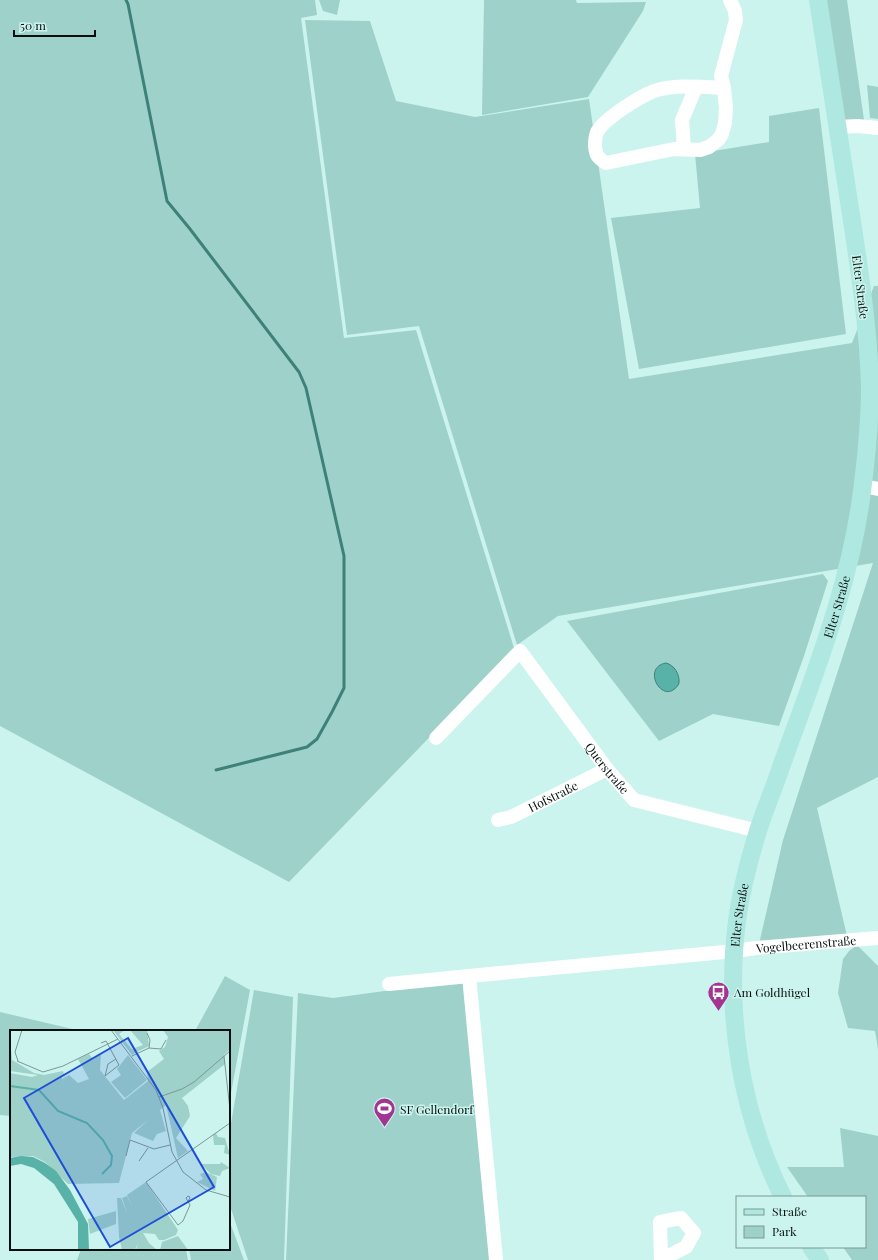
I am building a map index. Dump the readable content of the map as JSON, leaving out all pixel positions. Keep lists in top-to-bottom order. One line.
{"streets":{"main road":["Elter Straße"],"street":["Querstraße","Hofstraße","Vogelbeerenstraße"]},"crossings":[["Elter Straße","Querstraße"],["Elter Straße","Vogelbeerenstraße"],["Querstraße","Hofstraße"]],"places":{"bus stop":["Am Goldhügel"],"sports":["SF Gellendorf"]},"legend":["Straße","Park"],"scale_bar":"50 m"}
